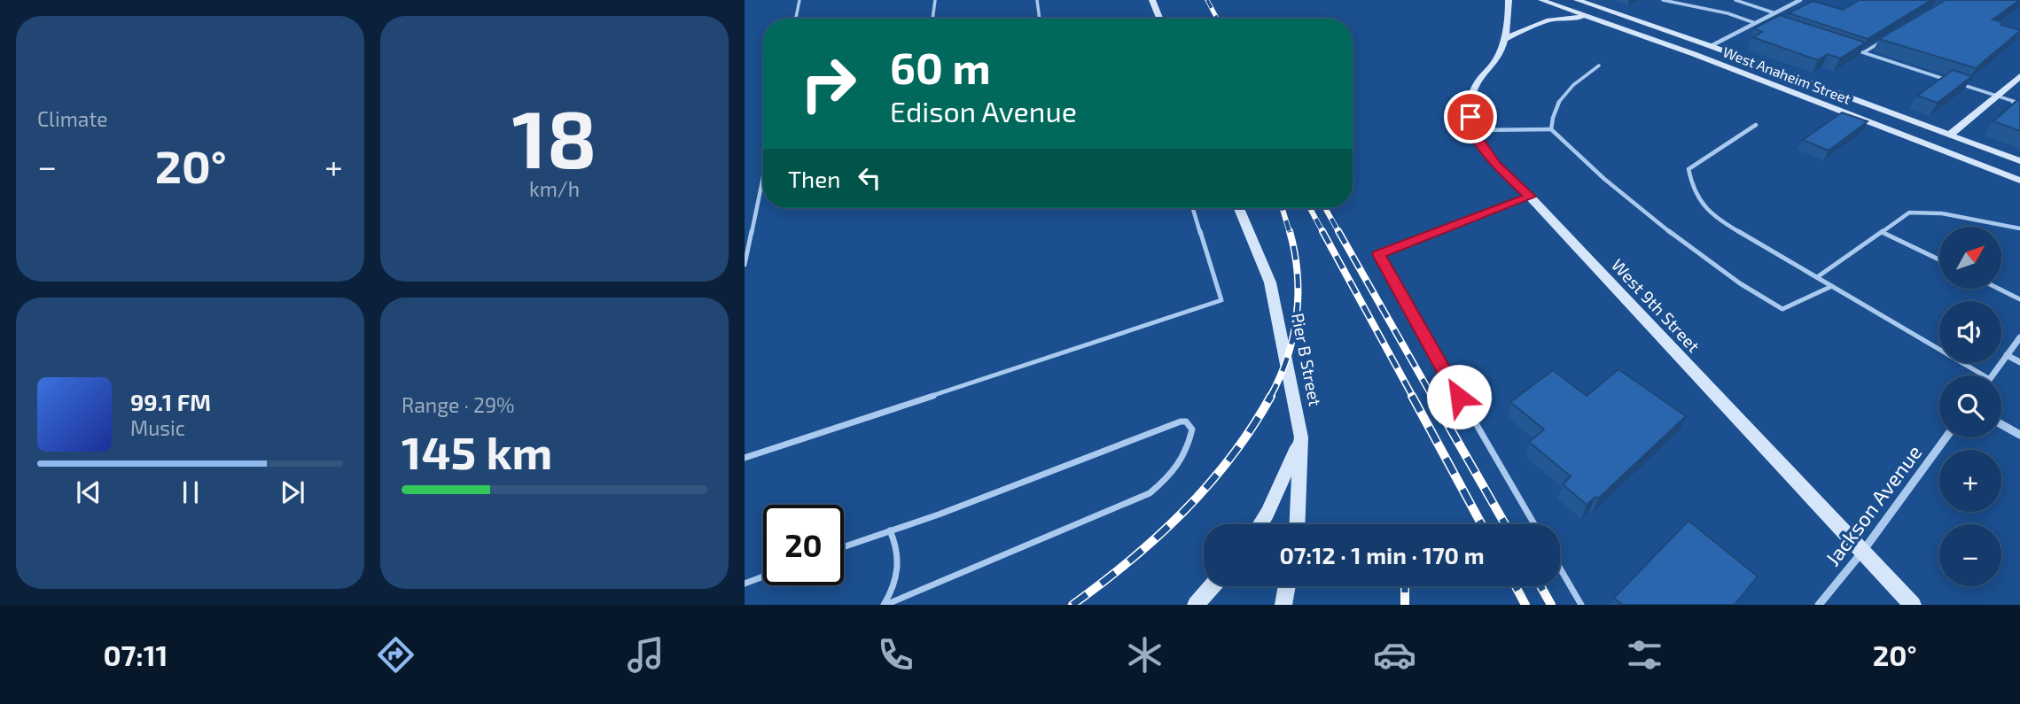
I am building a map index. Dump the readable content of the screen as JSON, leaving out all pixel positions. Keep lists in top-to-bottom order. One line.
{"streets":{"main road":["West Anaheim Street","West 9th Street","Pier B Street"],"street":["Jackson Avenue"]},"crossings":[["West 9th Street","Jackson Avenue"]],"north":"top right","page":{"tile":["Climate",["18","km/h"],["Range · 29%","145 km"]],"turn":["60 m","Edison Avenue"],"heat":["−","20°","+"],"then":"Then","map_buttons":["+","−"],"song":["99.1 FM","Music"],"limit":"20","trip":"07:12 · 1 min · 170 m","tabs":["07:11","20°"]}}
